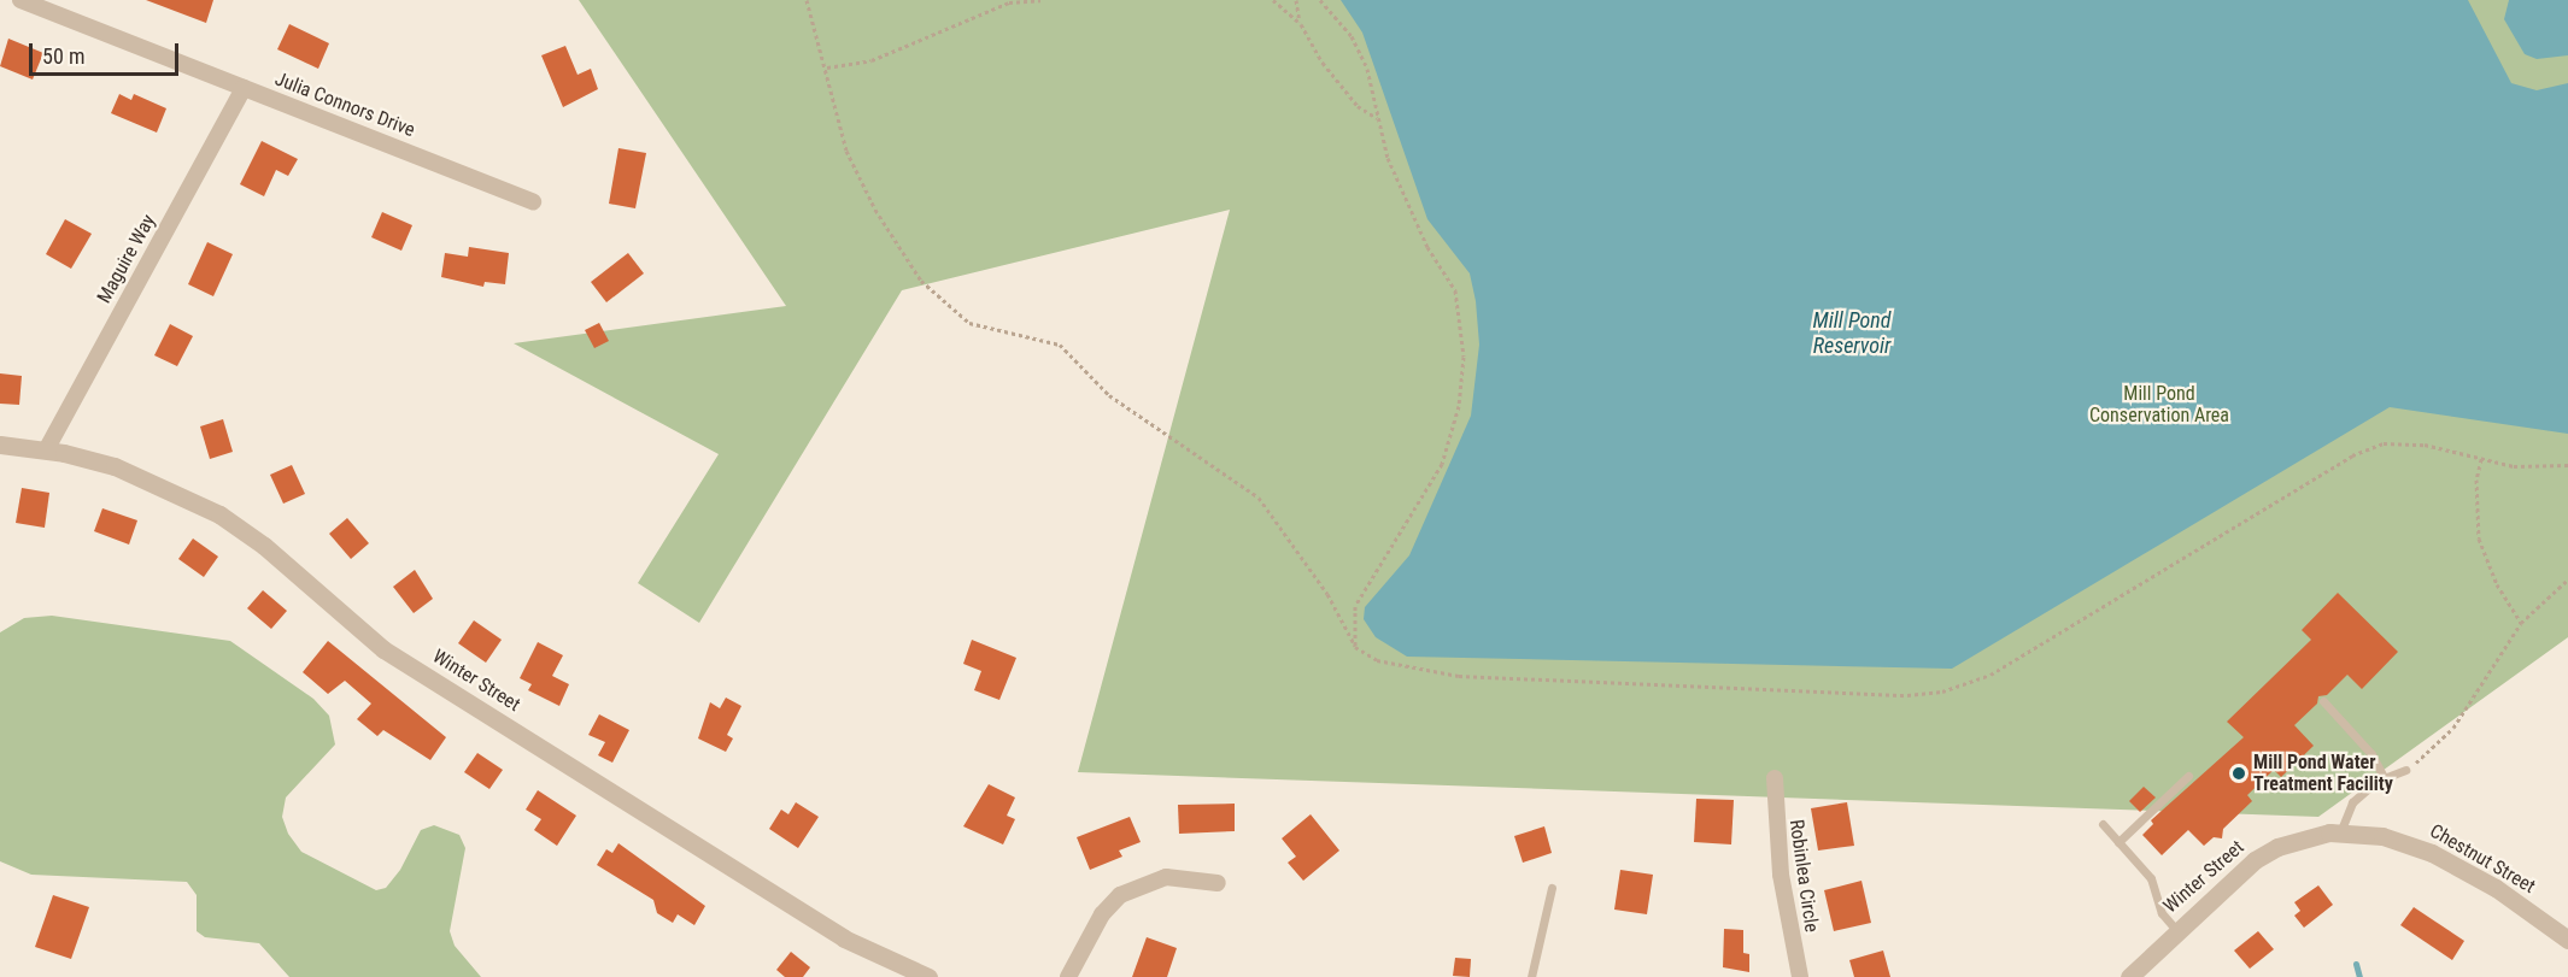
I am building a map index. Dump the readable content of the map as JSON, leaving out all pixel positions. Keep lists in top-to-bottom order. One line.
{"streets":{"street":["Julia Connors Drive","Maguire Way","Winter Street","Chestnut Street","Robinlea Circle"]},"crossings":[["Julia Connors Drive","Maguire Way"],["Maguire Way","Winter Street"],["Winter Street","Chestnut Street"]],"water":["Mill Pond Reservoir"],"parks":["Mill Pond Conservation Area"],"places":["Mill Pond Water Treatment Facility"],"scale_bar":"50 m"}
